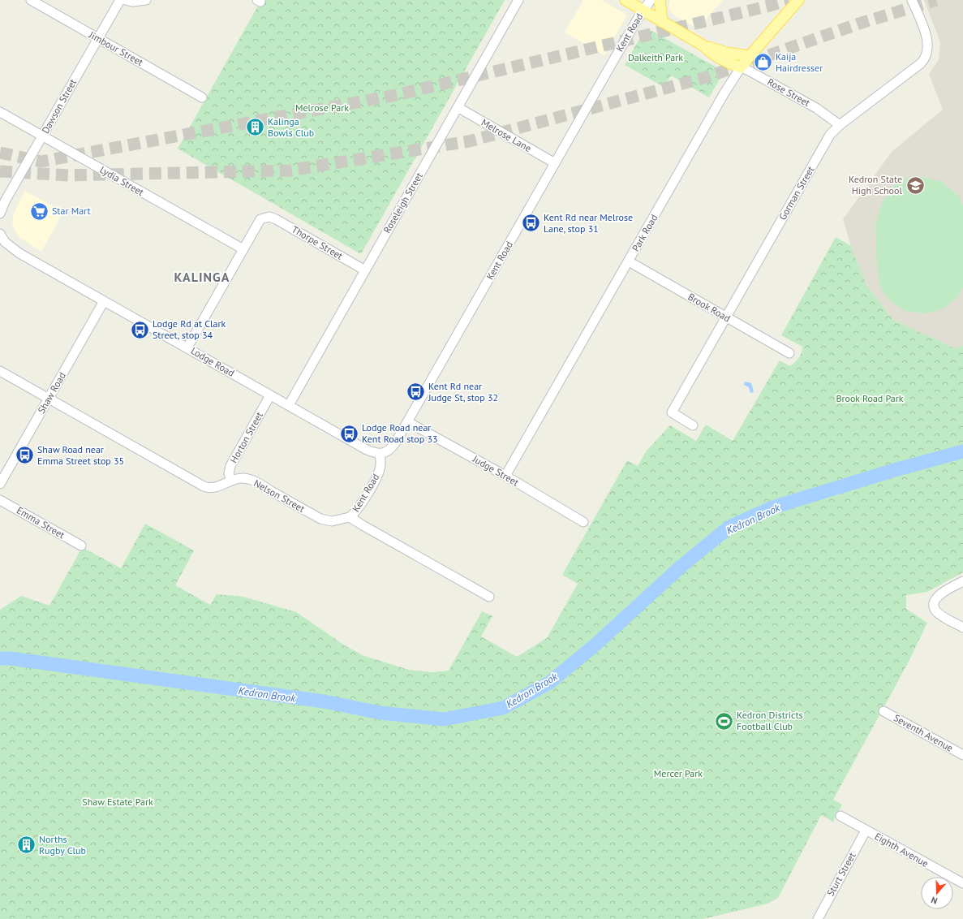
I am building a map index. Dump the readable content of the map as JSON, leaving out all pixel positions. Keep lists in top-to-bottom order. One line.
{"streets":{"main road":["Rose Street","Park Road"],"street":["Kent Road","Jimbour Street","Dawson Street","Melrose Lane","Lydia Street","Gorman Street","Roseleigh Street","Thorpe Street","Brook Road","Lodge Road","Shaw Road","Horton Street","Judge Street","Nelson Street","Emma Street","Seventh Avenue","Eighth Avenue","Sturt Street"]},"crossings":[["Kent Road","Rose Street"],["Kent Road","Melrose Lane"],["Kent Road","Lodge Road"],["Kent Road","Judge Street"],["Kent Road","Nelson Street"],["Jimbour Street","Dawson Street"],["Rose Street","Gorman Street"],["Rose Street","Park Road"],["Dawson Street","Lydia Street"],["Melrose Lane","Roseleigh Street"],["Lydia Street","Thorpe Street"],["Gorman Street","Brook Road"],["Roseleigh Street","Thorpe Street"],["Roseleigh Street","Lodge Road"],["Park Road","Brook Road"],["Park Road","Judge Street"],["Lodge Road","Shaw Road"],["Lodge Road","Horton Street"],["Shaw Road","Nelson Street"],["Horton Street","Nelson Street"],["Eighth Avenue","Sturt Street"]],"districts":["KALINGA"],"water":["Kedron Brook"],"parks":["Dalkeith Park","Melrose Park","Brook Road Park","Mercer Park","Shaw Estate Park"],"places":{"shop":["Kaija Hairdresser"],"building":["Kalinga Bowls Club","Norths Rugby Club"],"school or university":["Kedron State High School"],"supermarket":["Star Mart"],"bus stop":["Kent Rd near Melrose Lane, stop 31","Lodge Rd at Clark Street, stop 34","Kent Rd near Judge St, stop 32","Lodge Road near Kent Road stop 33","Shaw Road near Emma Street stop 35"],"sports":["Kedron Districts Football Club"]},"north":"bottom"}
